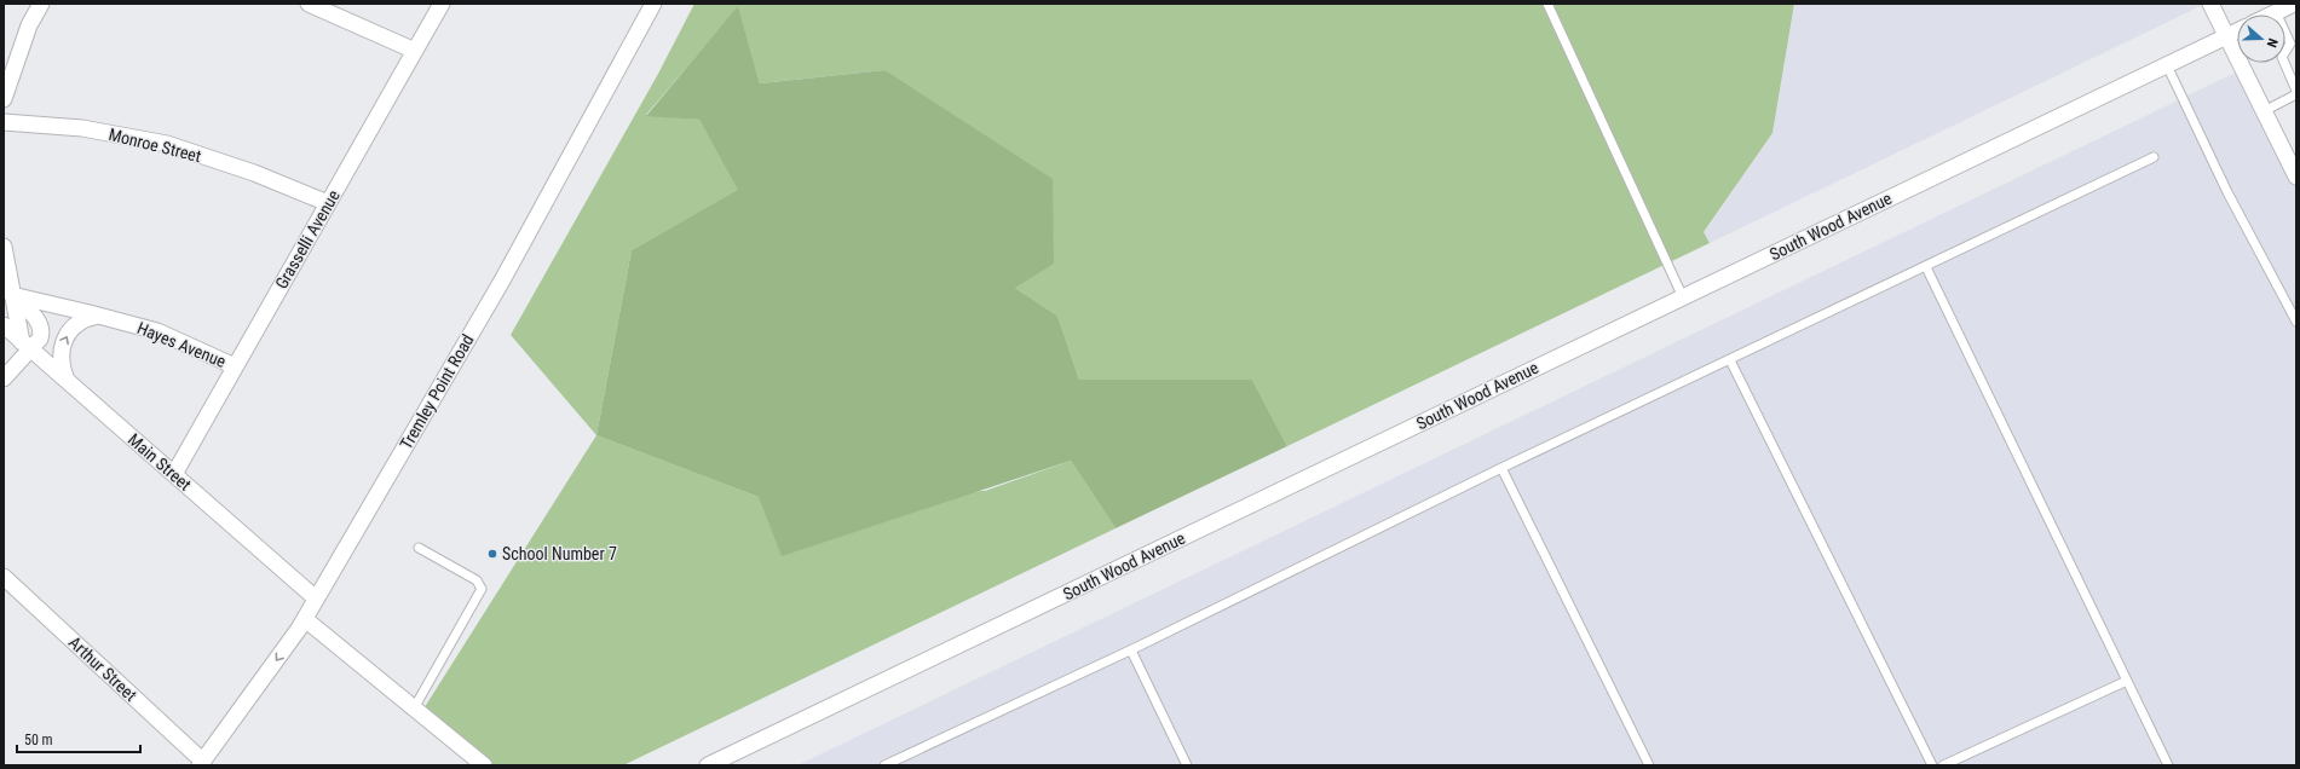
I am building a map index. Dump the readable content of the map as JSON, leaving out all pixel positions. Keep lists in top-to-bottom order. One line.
{"streets":{"street":["Monroe Street","South Wood Avenue","Grasselli Avenue","Hayes Avenue","Tremley Point Road","Main Street","Arthur Street"]},"crossings":[["Monroe Street","Grasselli Avenue"],["Grasselli Avenue","Hayes Avenue"],["Grasselli Avenue","Main Street"],["Tremley Point Road","Main Street"],["Tremley Point Road","Arthur Street"]],"places":["School Number 7"],"scale_bar":"50 m","north":"right"}
